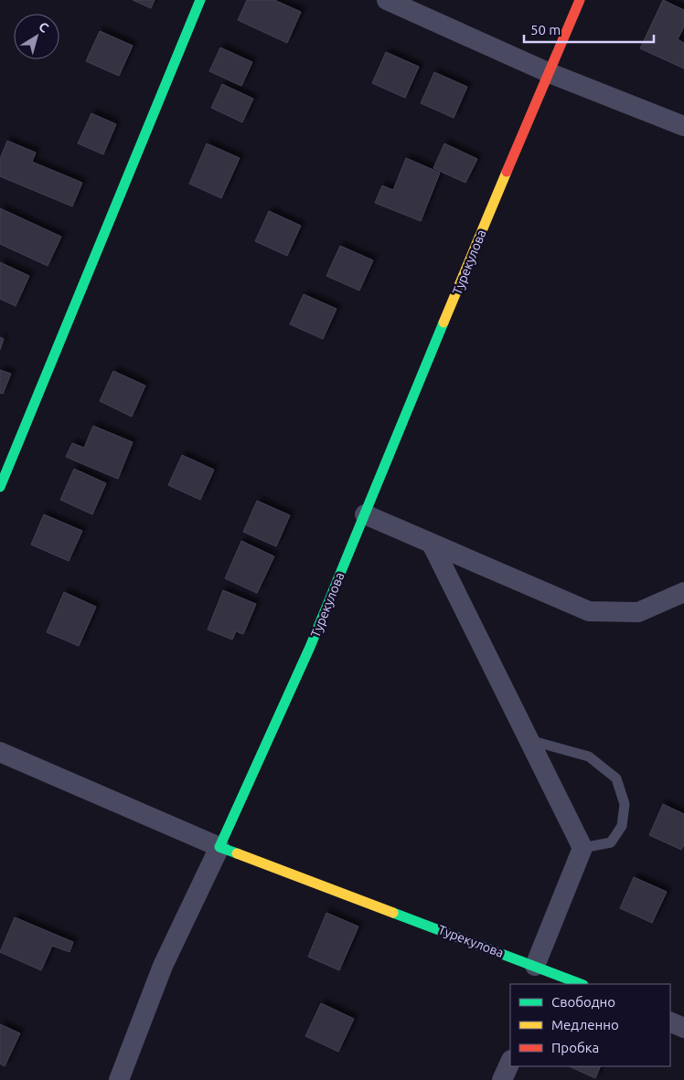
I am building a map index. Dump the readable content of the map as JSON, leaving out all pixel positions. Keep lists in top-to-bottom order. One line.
{"streets":{"street":["Турекулова"]},"legend":["Свободно","Медленно","Пробка"],"scale_bar":"50 m","north":"top right"}
